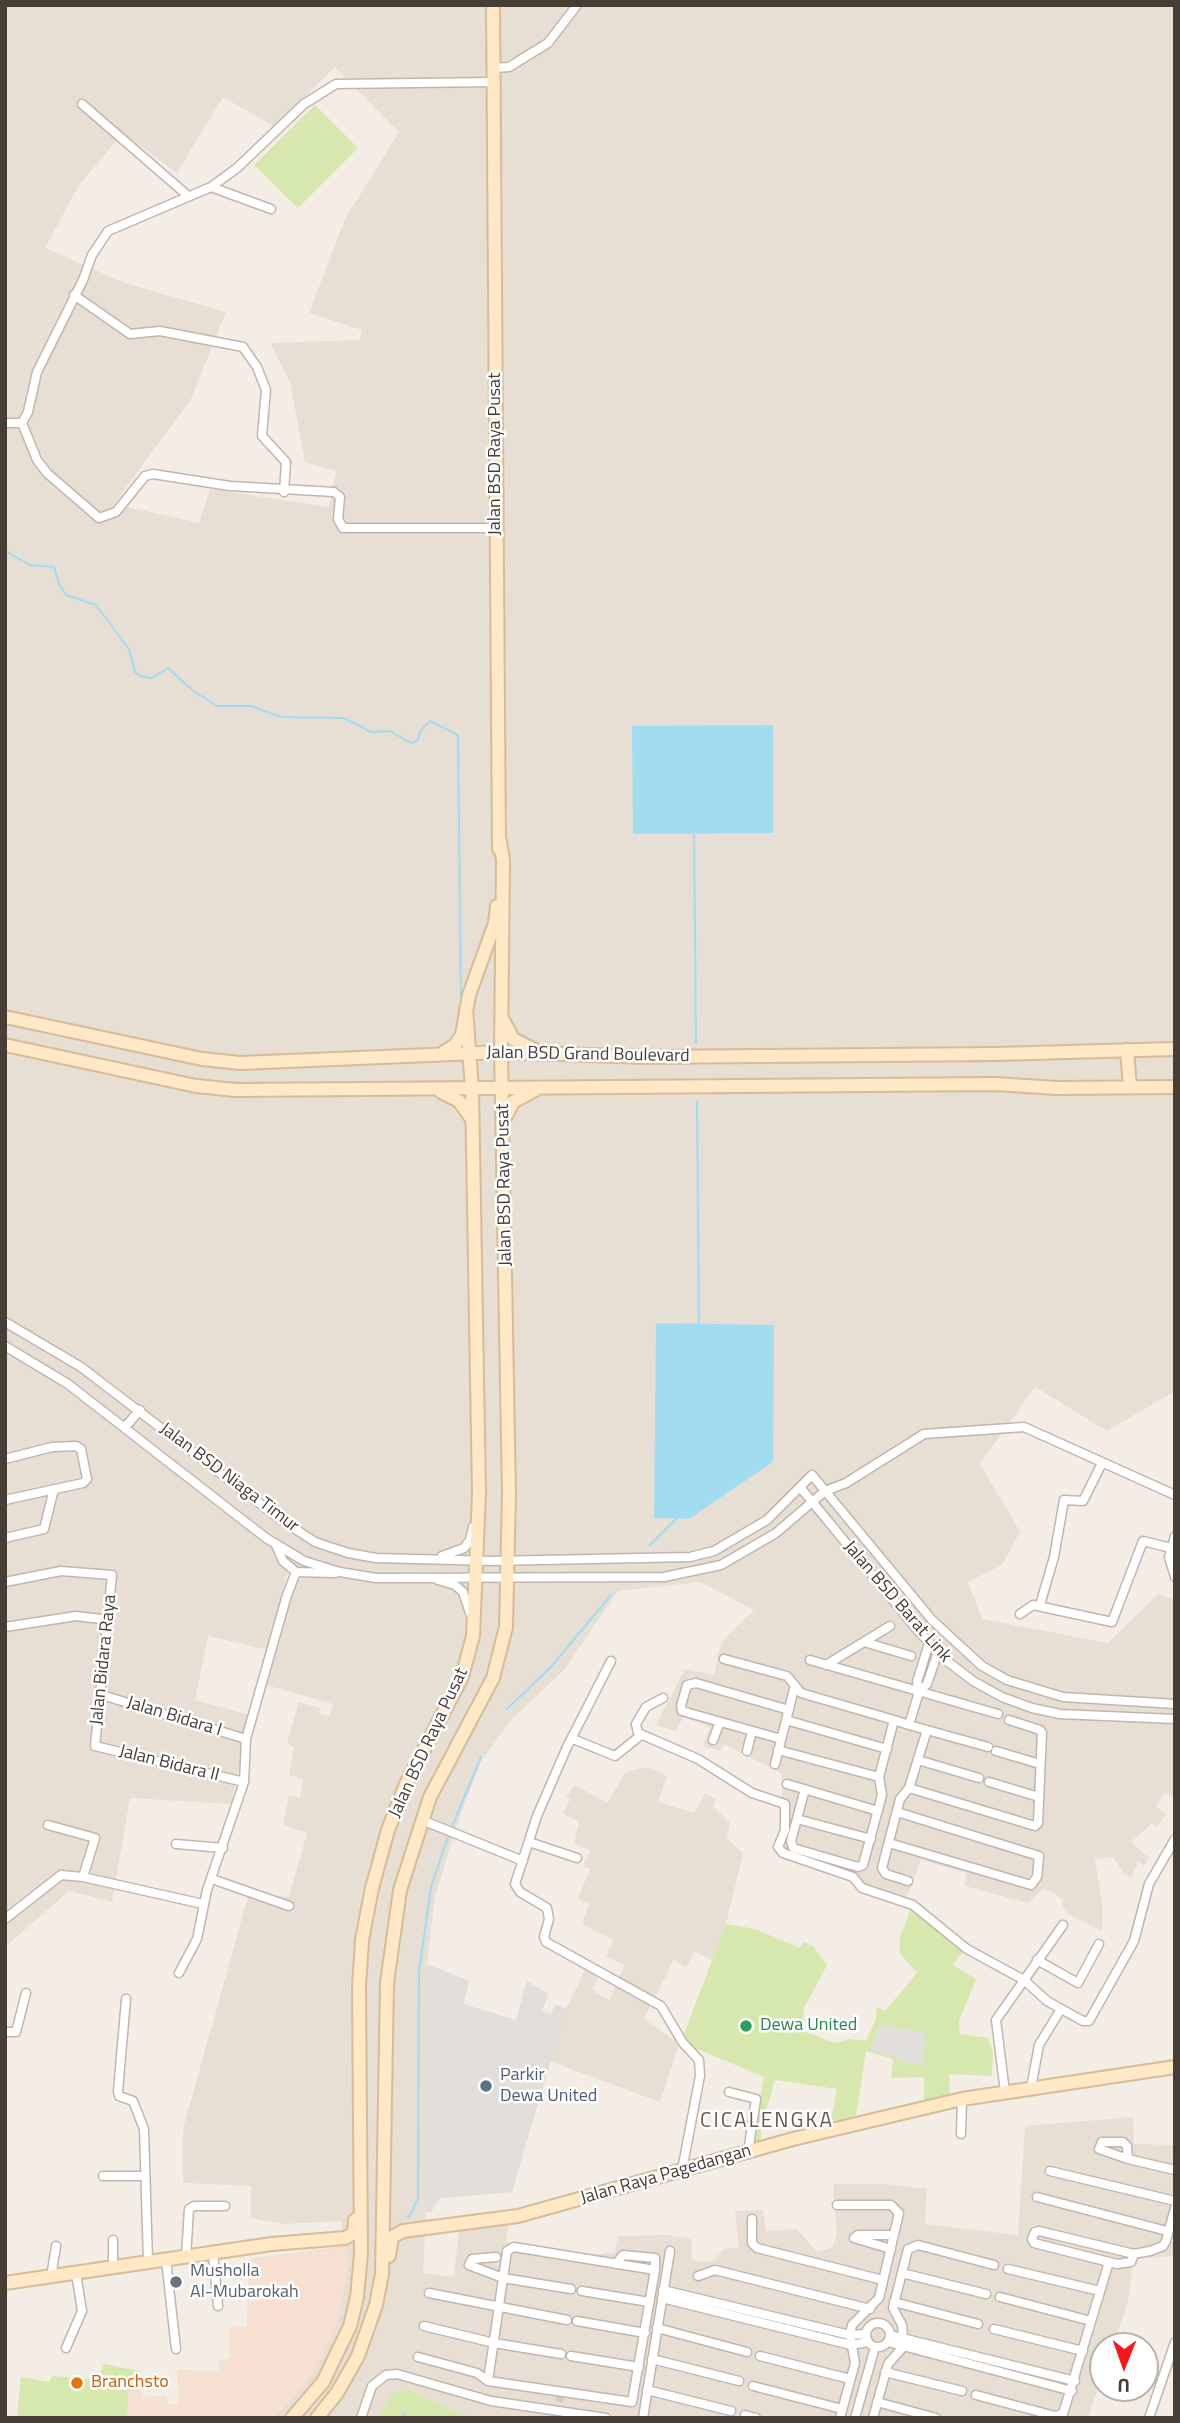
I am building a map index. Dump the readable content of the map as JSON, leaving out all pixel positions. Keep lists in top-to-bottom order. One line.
{"streets":{"main road":["Jalan BSD Raya Pusat","Jalan BSD Grand Boulevard","Jalan Raya Pagedangan"],"street":["Jalan BSD Niaga Timur","Jalan BSD Barat Link","Jalan Bidara Raya","Jalan Bidara I","Jalan Bidara II"]},"crossings":[["Jalan BSD Raya Pusat","Jalan BSD Grand Boulevard"],["Jalan BSD Raya Pusat","Jalan BSD Niaga Timur"],["Jalan BSD Niaga Timur","Jalan BSD Barat Link"],["Jalan Bidara Raya","Jalan Bidara I"],["Jalan Bidara Raya","Jalan Bidara II"]],"districts":["CICALENGKA"],"places":["Dewa United","Parkir Dewa United","Musholla Al-Mubarokah","Branchsto"],"north":"bottom"}
